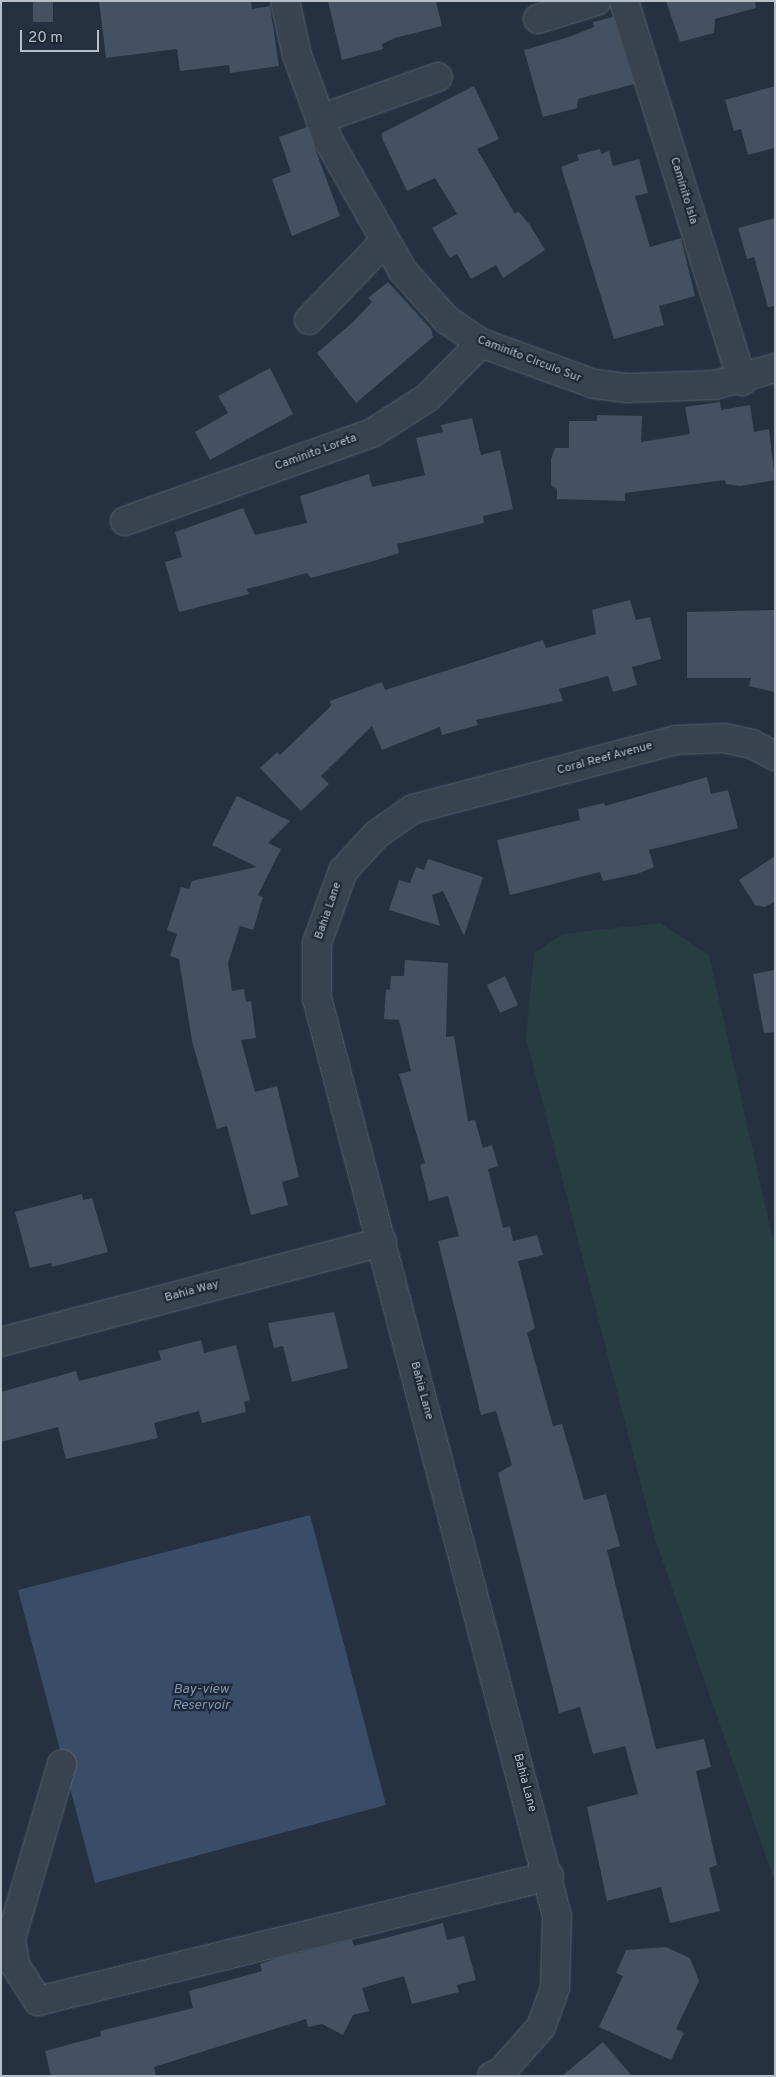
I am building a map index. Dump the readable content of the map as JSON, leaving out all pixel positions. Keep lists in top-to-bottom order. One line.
{"streets":{"street":["Caminito Isla","Caminito Circulo Sur","Caminito Loreta","Coral Reef Avenue","Bahia Lane","Bahia Way"]},"crossings":[["Caminito Isla","Caminito Circulo Sur"],["Caminito Circulo Sur","Caminito Loreta"],["Coral Reef Avenue","Bahia Lane"],["Bahia Lane","Bahia Way"]],"water":["Bay-view Reservoir"],"scale_bar":"20 m"}
